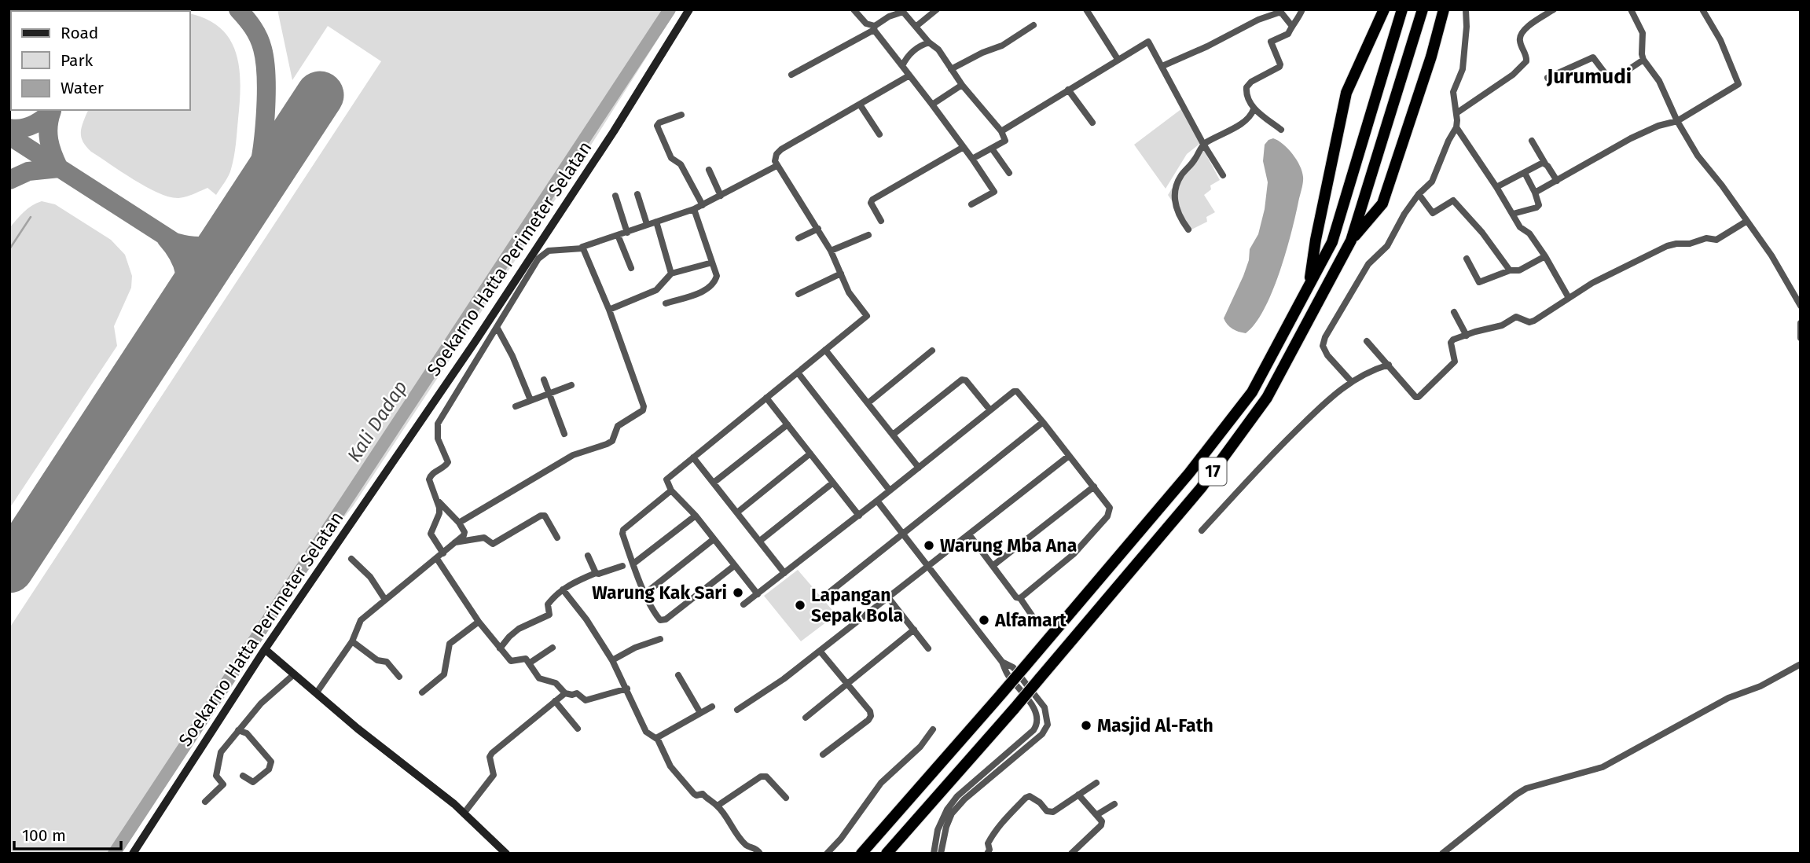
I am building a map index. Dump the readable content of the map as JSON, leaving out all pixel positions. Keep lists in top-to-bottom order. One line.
{"streets":{"highway":["17"],"main road":["Soekarno Hatta Perimeter Selatan"]},"districts":["Jurumudi"],"water":["Kali Dadap"],"places":["Warung Mba Ana","Warung Kak Sari","Lapangan Sepak Bola","Alfamart","Masjid Al-Fath"],"legend":["Road","Park","Water"],"scale_bar":"100 m"}
